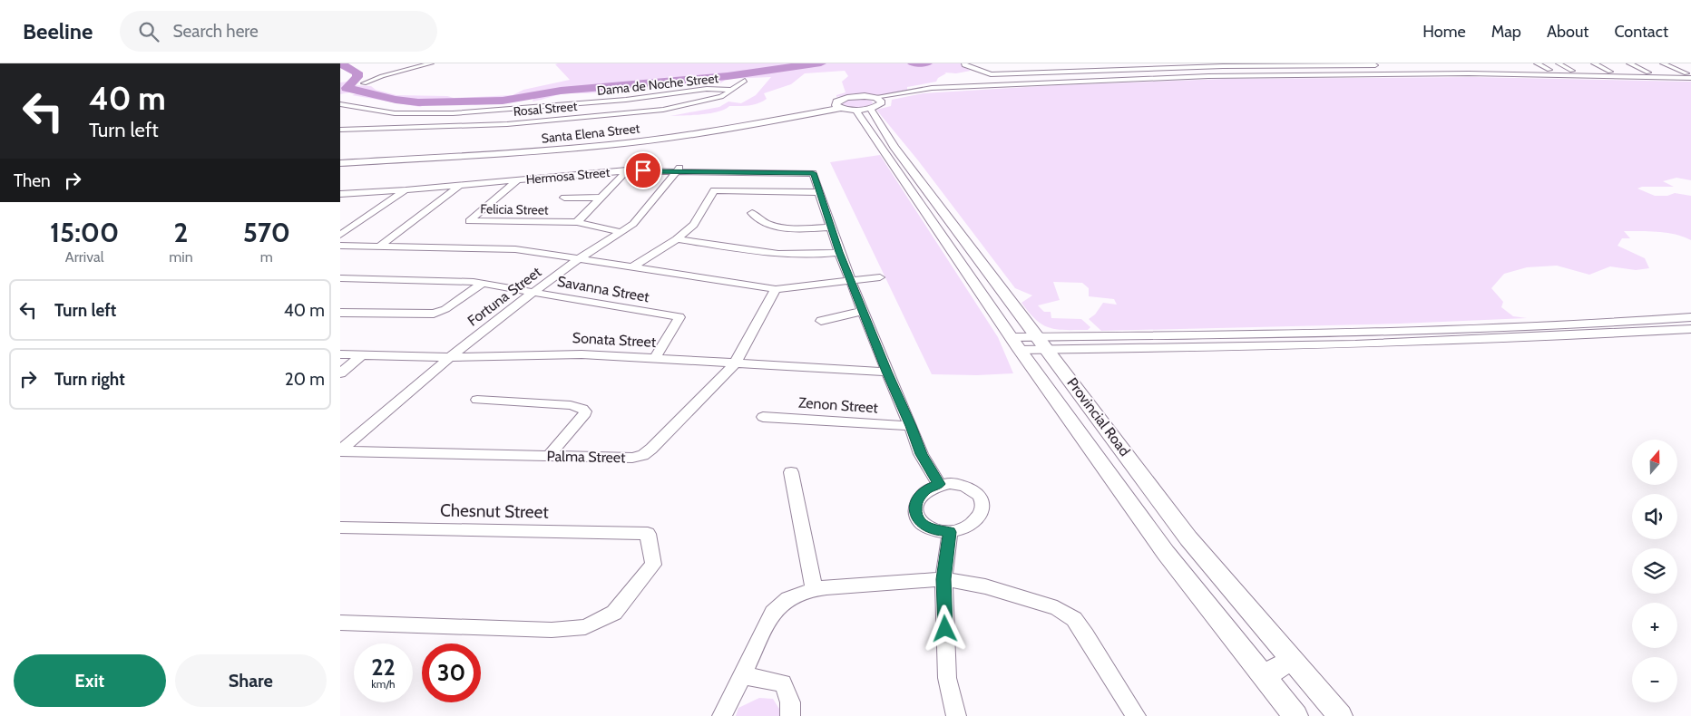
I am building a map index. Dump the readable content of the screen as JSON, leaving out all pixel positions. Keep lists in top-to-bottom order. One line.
{"streets":{"street":["Dama de Noche Street","Rosal Street","Santa Elena Street","Hermosa Street","Felicia Street","Savanna Street","Fortuna Street","Sonata Street","Zenon Street","Provincial Road","Palma Street","Chesnut Street"]},"crossings":[["Dama de Noche Street","Rosal Street"],["Hermosa Street","Felicia Street"],["Hermosa Street","Fortuna Street"],["Hermosa Street","Sonata Street"],["Hermosa Street","Zenon Street"],["Felicia Street","Fortuna Street"],["Savanna Street","Fortuna Street"],["Savanna Street","Sonata Street"],["Fortuna Street","Sonata Street"],["Fortuna Street","Palma Street"],["Sonata Street","Palma Street"]],"north":"top","page":{"header":"Beeline","search":"Search here","nav":["Home","Map","About","Contact"],"turn":["40 m","Turn left"],"then":"Then","eta":["15:00","Arrival","2","min","570","m"],"list":[{"name":"Turn left","value":"40 m"},{"name":"Turn right","value":"20 m"}],"map_buttons":["+","−"],"speed":"22 km/h","limit":"30","buttons":["Exit","Share"]}}
